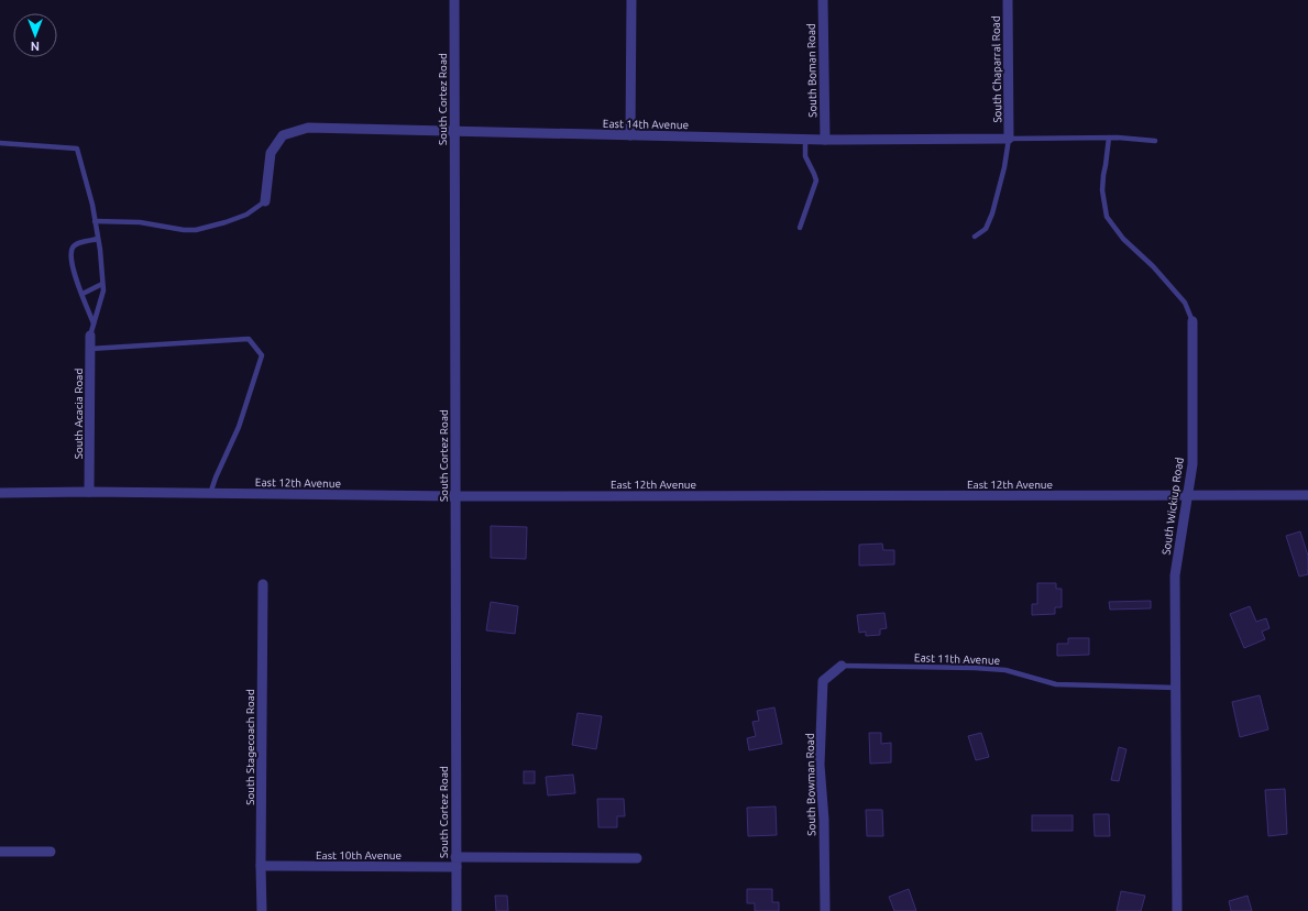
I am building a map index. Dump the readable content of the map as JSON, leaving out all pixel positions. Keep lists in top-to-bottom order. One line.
{"streets":{"street":["South Chaparral Road","South Boman Road","South Cortez Road","East 14th Avenue","South Acacia Road","East 12th Avenue","South Wickiup Road","South Stagecoach Road","South Bowman Road","East 10th Avenue"],"lane":["East 11th Avenue"]},"crossings":[["South Chaparral Road","East 14th Avenue"],["South Boman Road","East 14th Avenue"],["South Cortez Road","East 14th Avenue"],["South Cortez Road","East 12th Avenue"],["South Cortez Road","East 10th Avenue"],["South Acacia Road","East 12th Avenue"],["East 12th Avenue","South Wickiup Road"],["South Wickiup Road","East 11th Avenue"],["East 11th Avenue","South Bowman Road"],["South Stagecoach Road","East 10th Avenue"]],"north":"bottom"}
